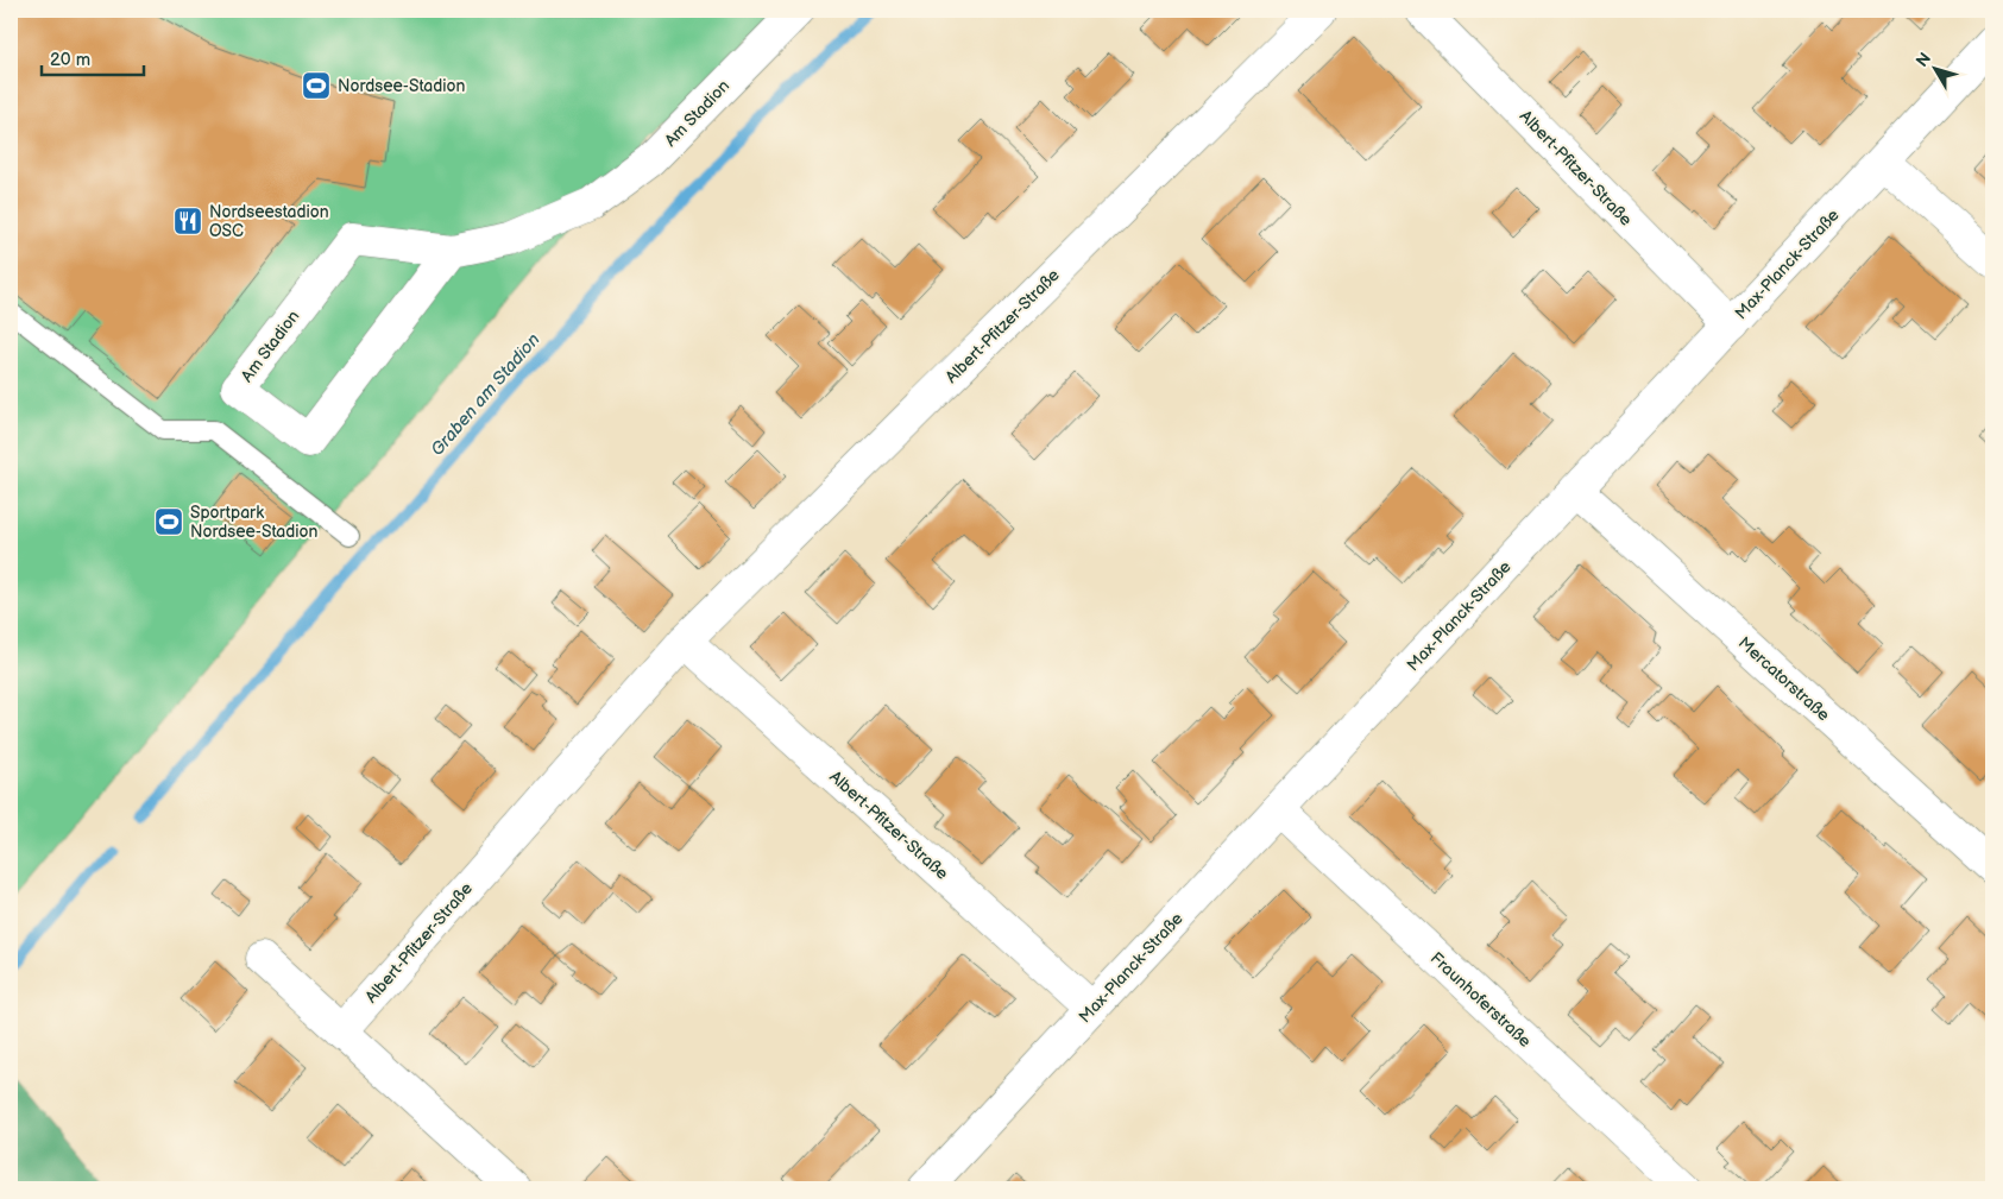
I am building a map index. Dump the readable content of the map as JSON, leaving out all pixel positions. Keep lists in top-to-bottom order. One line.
{"streets":{"street":["Am Stadion","Albert-Pfitzer-Straße","Max-Planck-Straße","Mercatorstraße","Fraunhoferstraße"]},"crossings":[["Albert-Pfitzer-Straße","Max-Planck-Straße"],["Max-Planck-Straße","Mercatorstraße"],["Max-Planck-Straße","Fraunhoferstraße"]],"water":["Graben am Stadion"],"places":{"sports":["Nordsee-Stadion","Sportpark Nordsee-Stadion"],"restaurant":["Nordseestadion OSC"]},"scale_bar":"20 m","north":"top left"}
